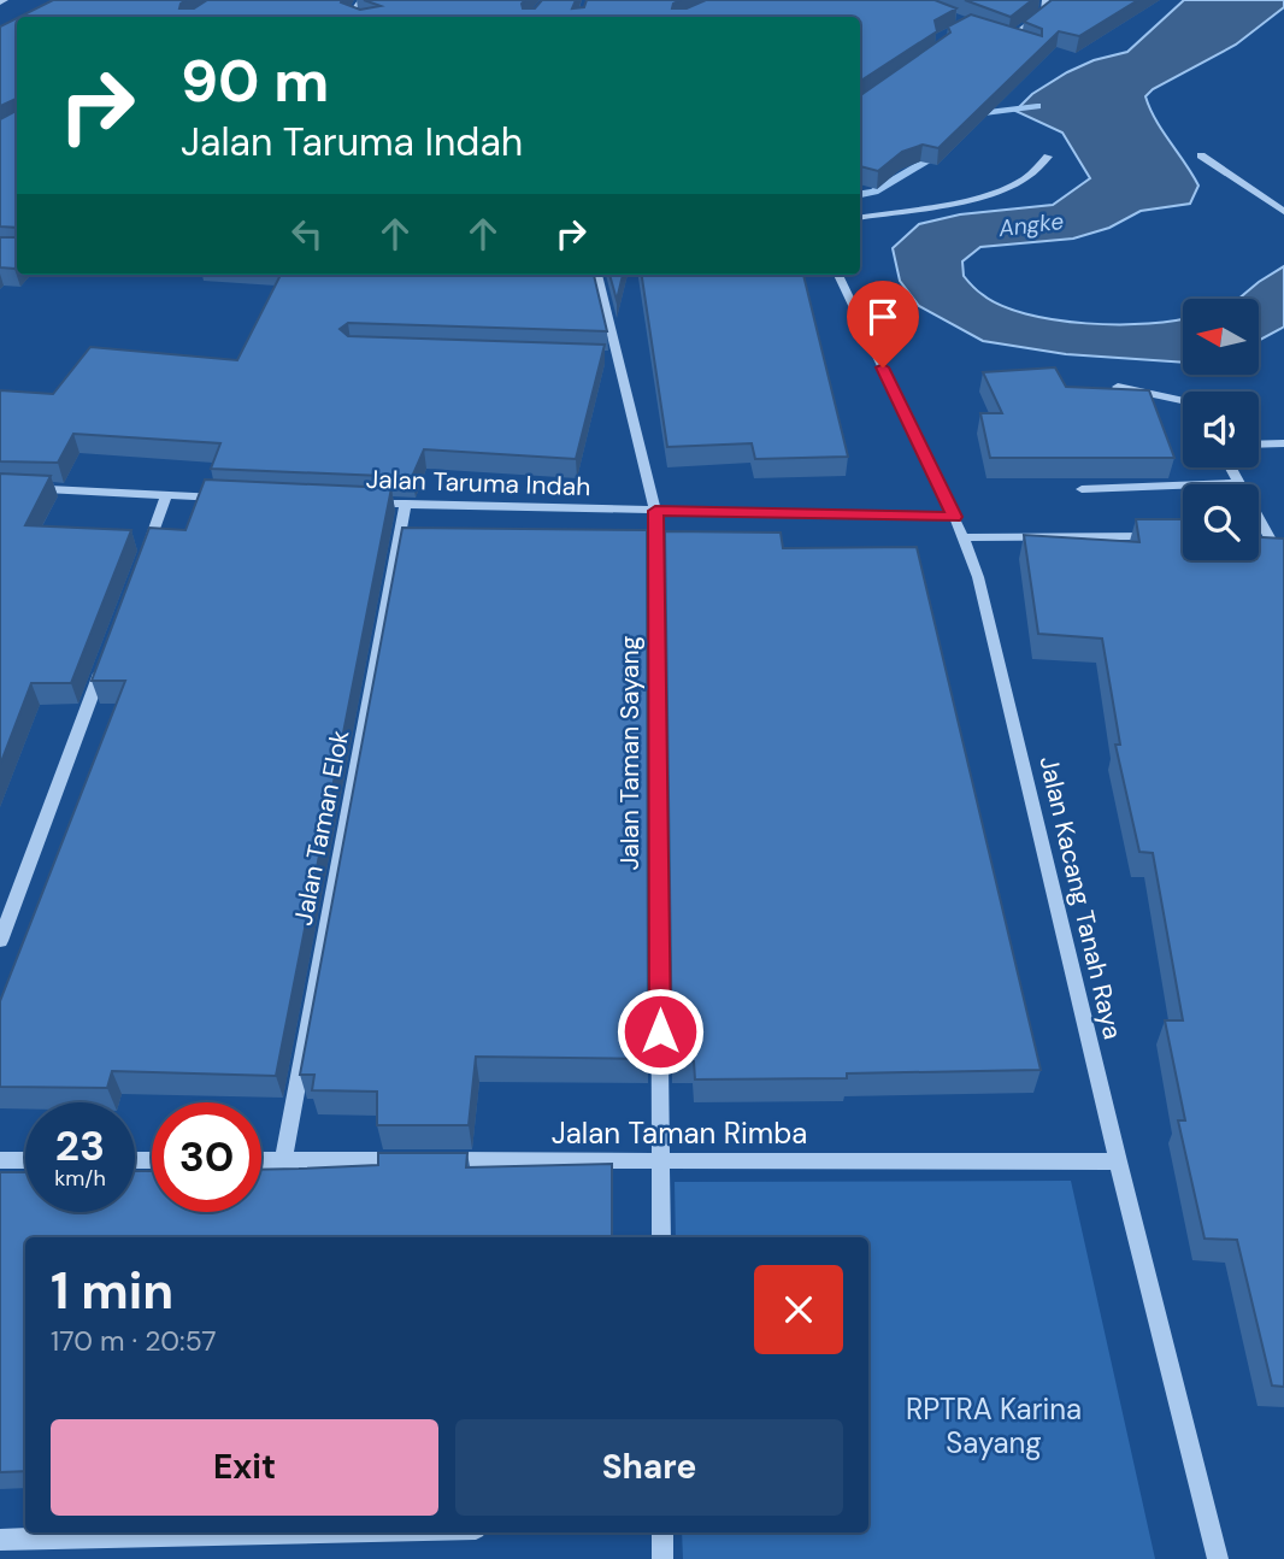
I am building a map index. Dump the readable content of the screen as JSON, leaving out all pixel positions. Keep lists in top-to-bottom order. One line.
{"streets":{"street":["Jalan Taruma Indah","Jalan Taman Sayang","Jalan Taman Elok","Jalan Kacang Tanah Raya","Jalan Taman Rimba"]},"crossings":[["Jalan Taruma Indah","Jalan Taman Sayang"],["Jalan Taruma Indah","Jalan Taman Elok"],["Jalan Taruma Indah","Jalan Kacang Tanah Raya"],["Jalan Taman Sayang","Jalan Taman Rimba"],["Jalan Taman Elok","Jalan Taman Rimba"],["Jalan Kacang Tanah Raya","Jalan Taman Rimba"]],"water":["Angke"],"parks":["RPTRA Karina Sayang"],"north":"left","page":{"turn":["90 m","Jalan Taruma Indah"],"speed":"23 km/h","limit":"30","heading":["1 min","170 m · 20:57"],"buttons":["Exit","Share"]}}
